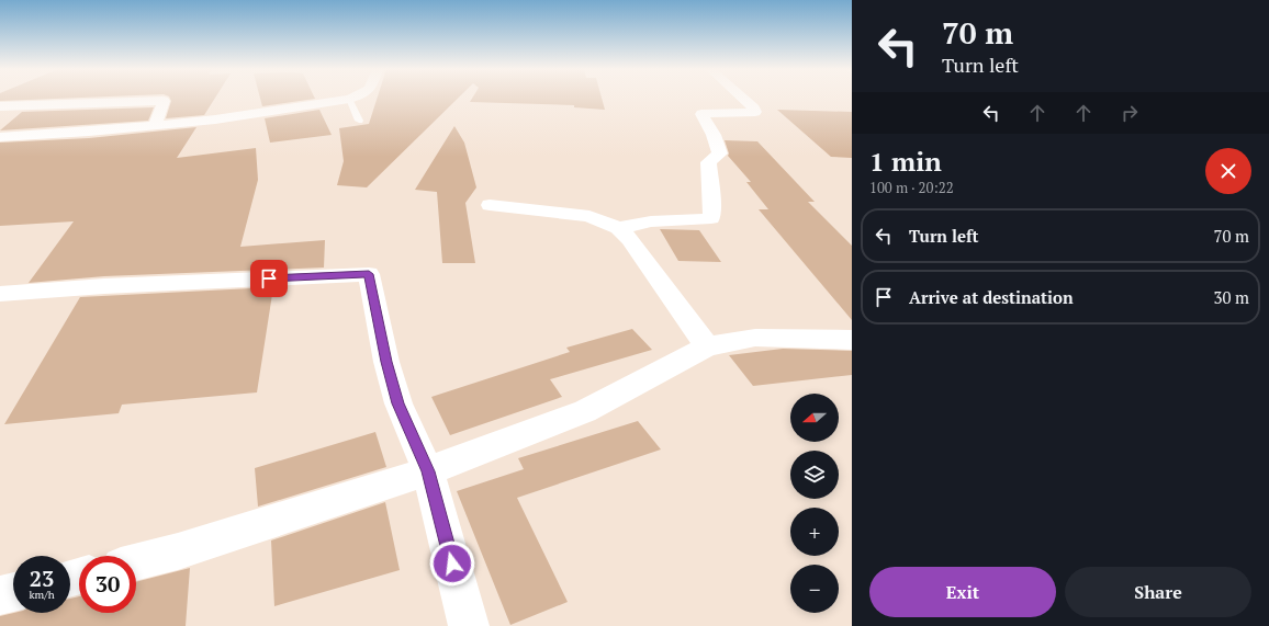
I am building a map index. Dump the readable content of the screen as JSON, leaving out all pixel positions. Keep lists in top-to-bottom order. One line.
{"north":"left","page":{"turn":["70 m","Turn left"],"heading":["1 min","100 m · 20:22"],"list":[{"name":"Turn left","value":"70 m"},{"name":"Arrive at destination","value":"30 m"}],"map_buttons":["+","−"],"speed":"23 km/h","limit":"30","buttons":["Exit","Share"]}}
